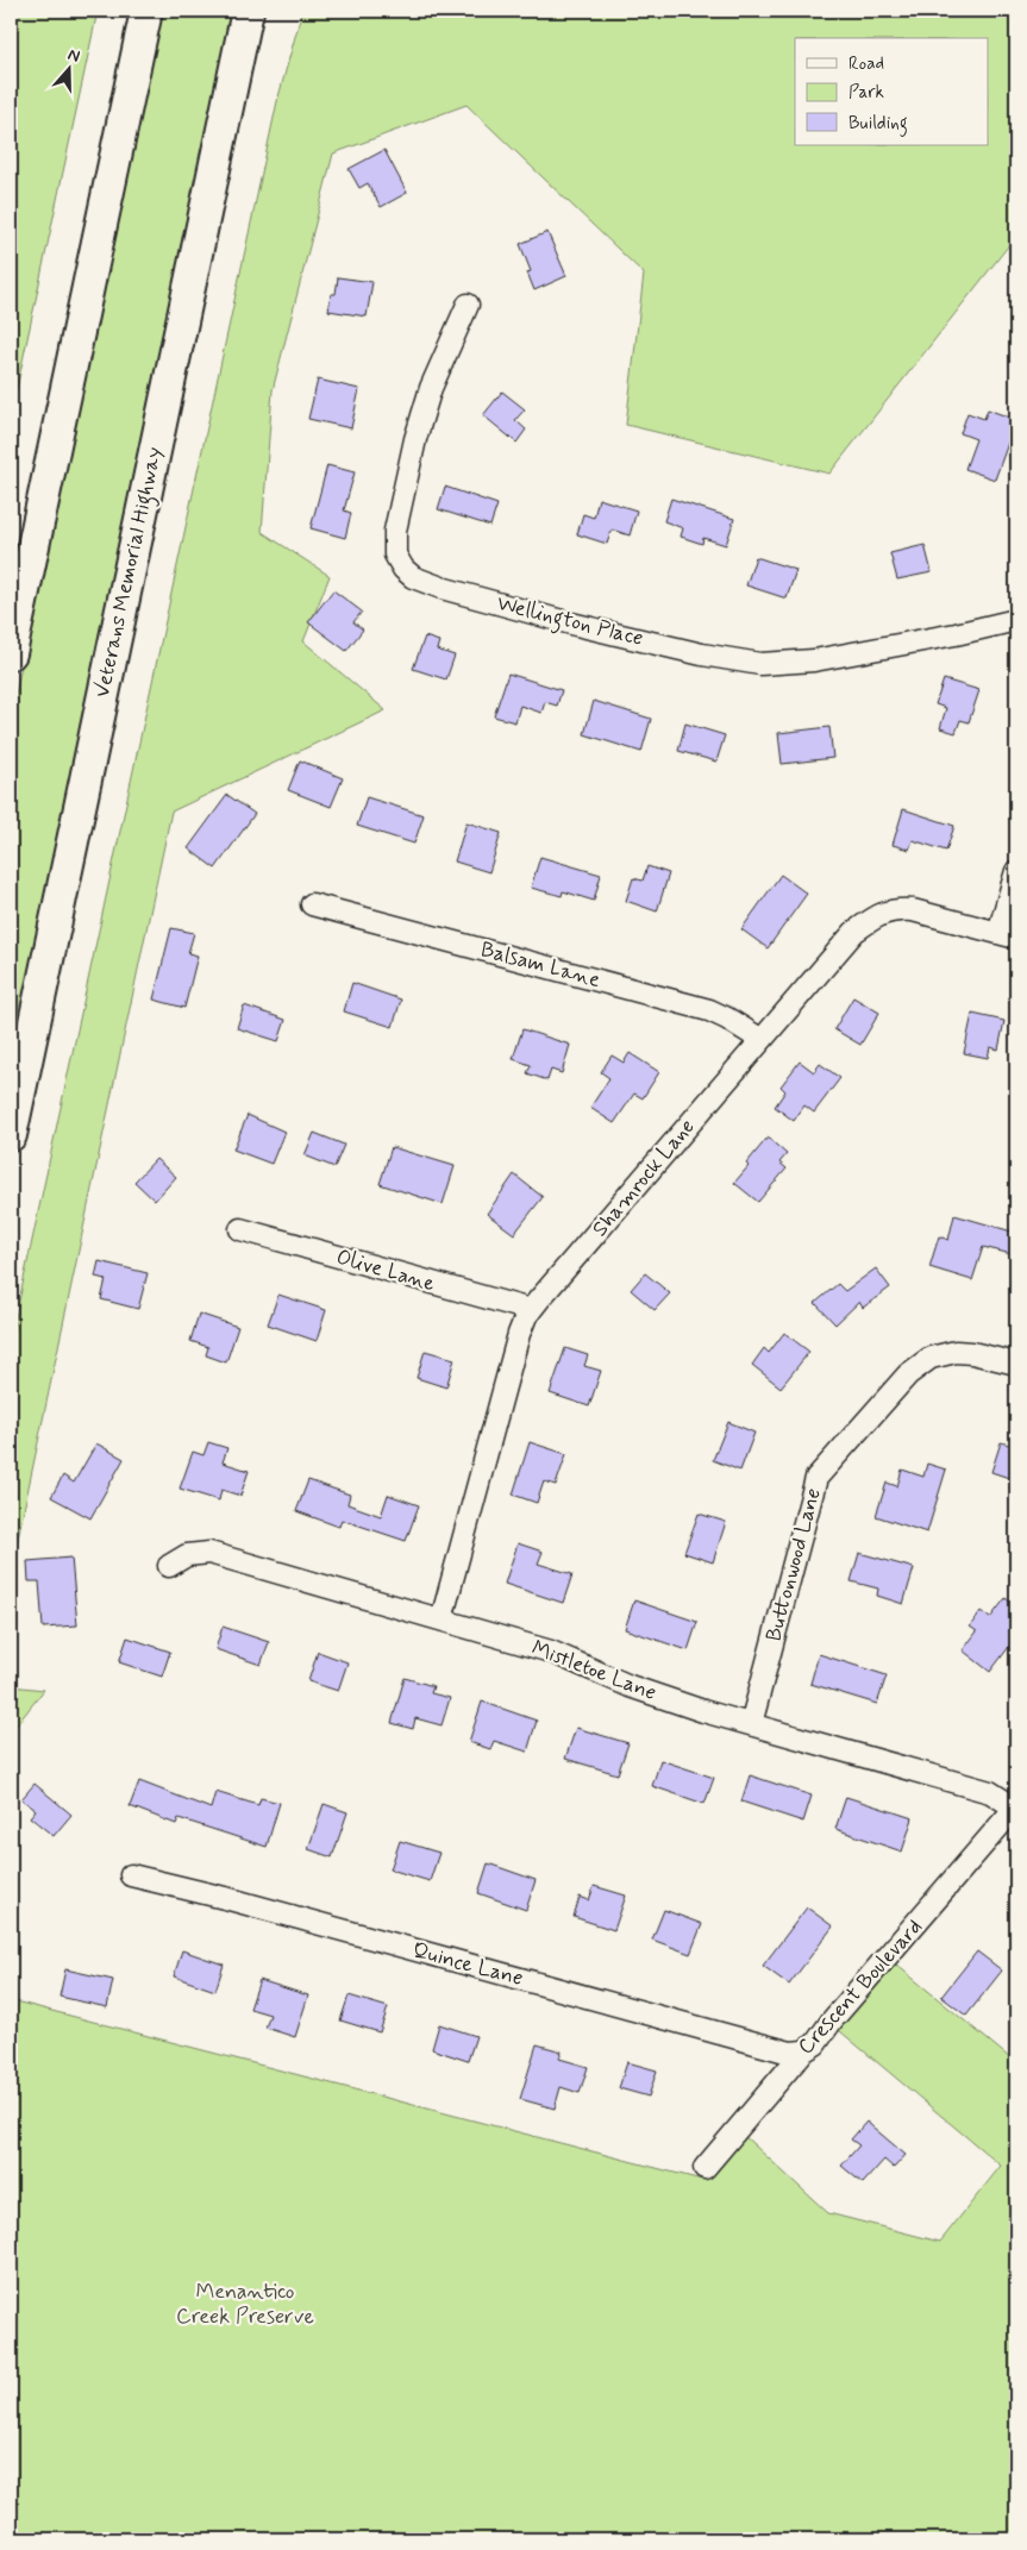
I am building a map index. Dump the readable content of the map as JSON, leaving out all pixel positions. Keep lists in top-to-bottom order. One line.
{"streets":{"highway":["Veterans Memorial Highway"],"street":["Wellington Place","Balsam Lane","Shamrock Lane","Olive Lane","Buttonwood Lane","Mistletoe Lane","Quince Lane","Crescent Boulevard"]},"crossings":[["Balsam Lane","Shamrock Lane"],["Shamrock Lane","Olive Lane"],["Shamrock Lane","Mistletoe Lane"],["Buttonwood Lane","Mistletoe Lane"],["Mistletoe Lane","Crescent Boulevard"],["Quince Lane","Crescent Boulevard"]],"parks":["Menantico Creek Preserve"],"legend":["Road","Park","Building"],"north":"top"}
